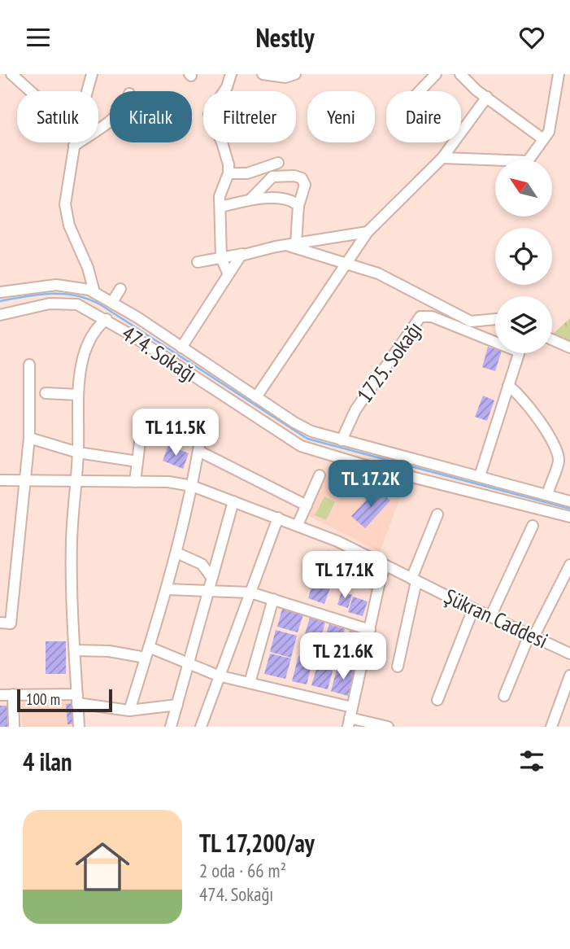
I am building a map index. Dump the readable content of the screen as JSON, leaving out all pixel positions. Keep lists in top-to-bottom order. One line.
{"streets":{"street":["474. Sokağı","1725. Sokağı","Şükran Caddesi"]},"crossings":[["474. Sokağı","1725. Sokağı"]],"scale_bar":"100 m","north":"top left","page":{"header":"Nestly","chip":["Satılık","Kiralık","Filtreler","Yeni","Daire"],"price":["TL 11.5K","TL 17.2K","TL 17.1K","TL 21.6K"],"scale":"100 m","heading":"4 ilan","list":[{"name":"TL 17,200/ay","note":"2 oda · 66 m² · 474. Sokağı"}]}}
